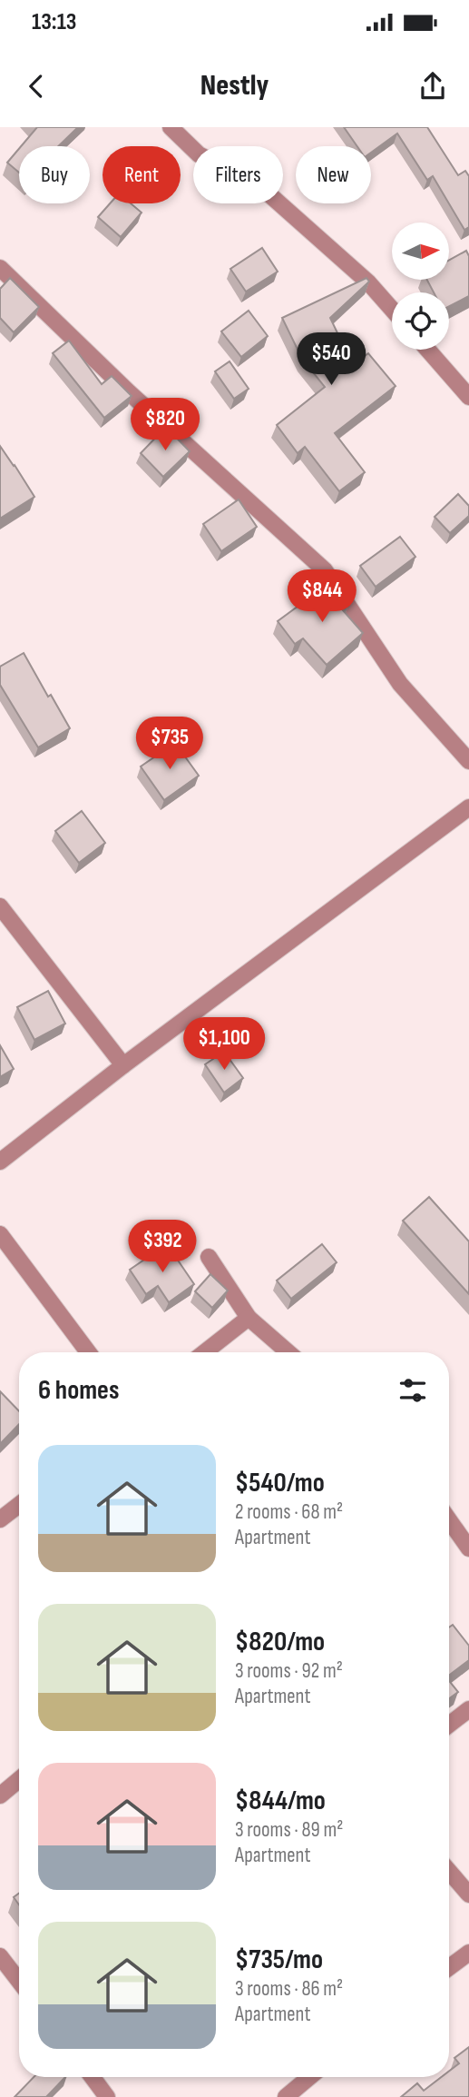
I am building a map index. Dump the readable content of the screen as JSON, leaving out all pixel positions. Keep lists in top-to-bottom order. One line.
{"north":"right","page":{"status":"13:13","header":"Nestly","chip":["Buy","Rent","Filters","New"],"price":["$540","$820","$844","$735","$1,100","$392"],"heading":"6 homes","list":[{"name":"$540/mo","note":"2 rooms · 68 m² · Apartment"},{"name":"$820/mo","note":"3 rooms · 92 m² · Apartment"},{"name":"$844/mo","note":"3 rooms · 89 m² · Apartment"},{"name":"$735/mo","note":"3 rooms · 86 m² · Apartment"}]}}
